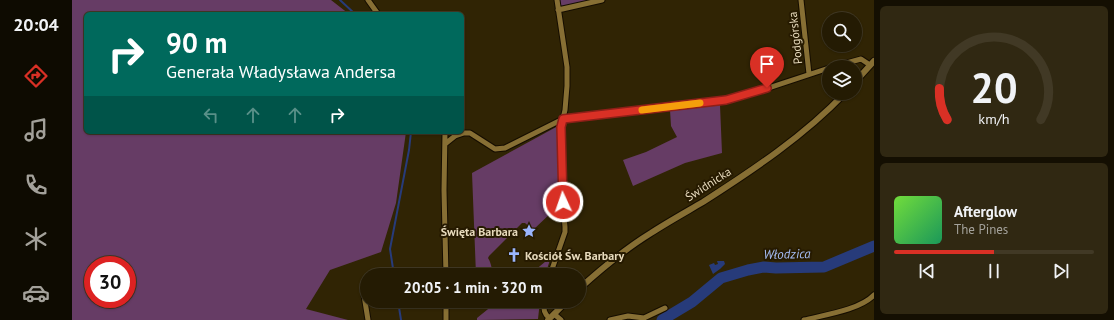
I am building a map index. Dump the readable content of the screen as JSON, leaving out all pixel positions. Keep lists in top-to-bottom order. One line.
{"streets":{"street":["Podgórska","Świdnicka"]},"water":["Włodzica"],"places":{"place":["Święta Barbara"],"church":["Kościół Św. Barbary"]},"page":{"tabs":"20:04","turn":["90 m","Generała Władysława Andersa"],"song":["Afterglow","The Pines"],"limit":"30","trip":"20:05 · 1 min · 320 m","gauge":["20","km/h"]}}
